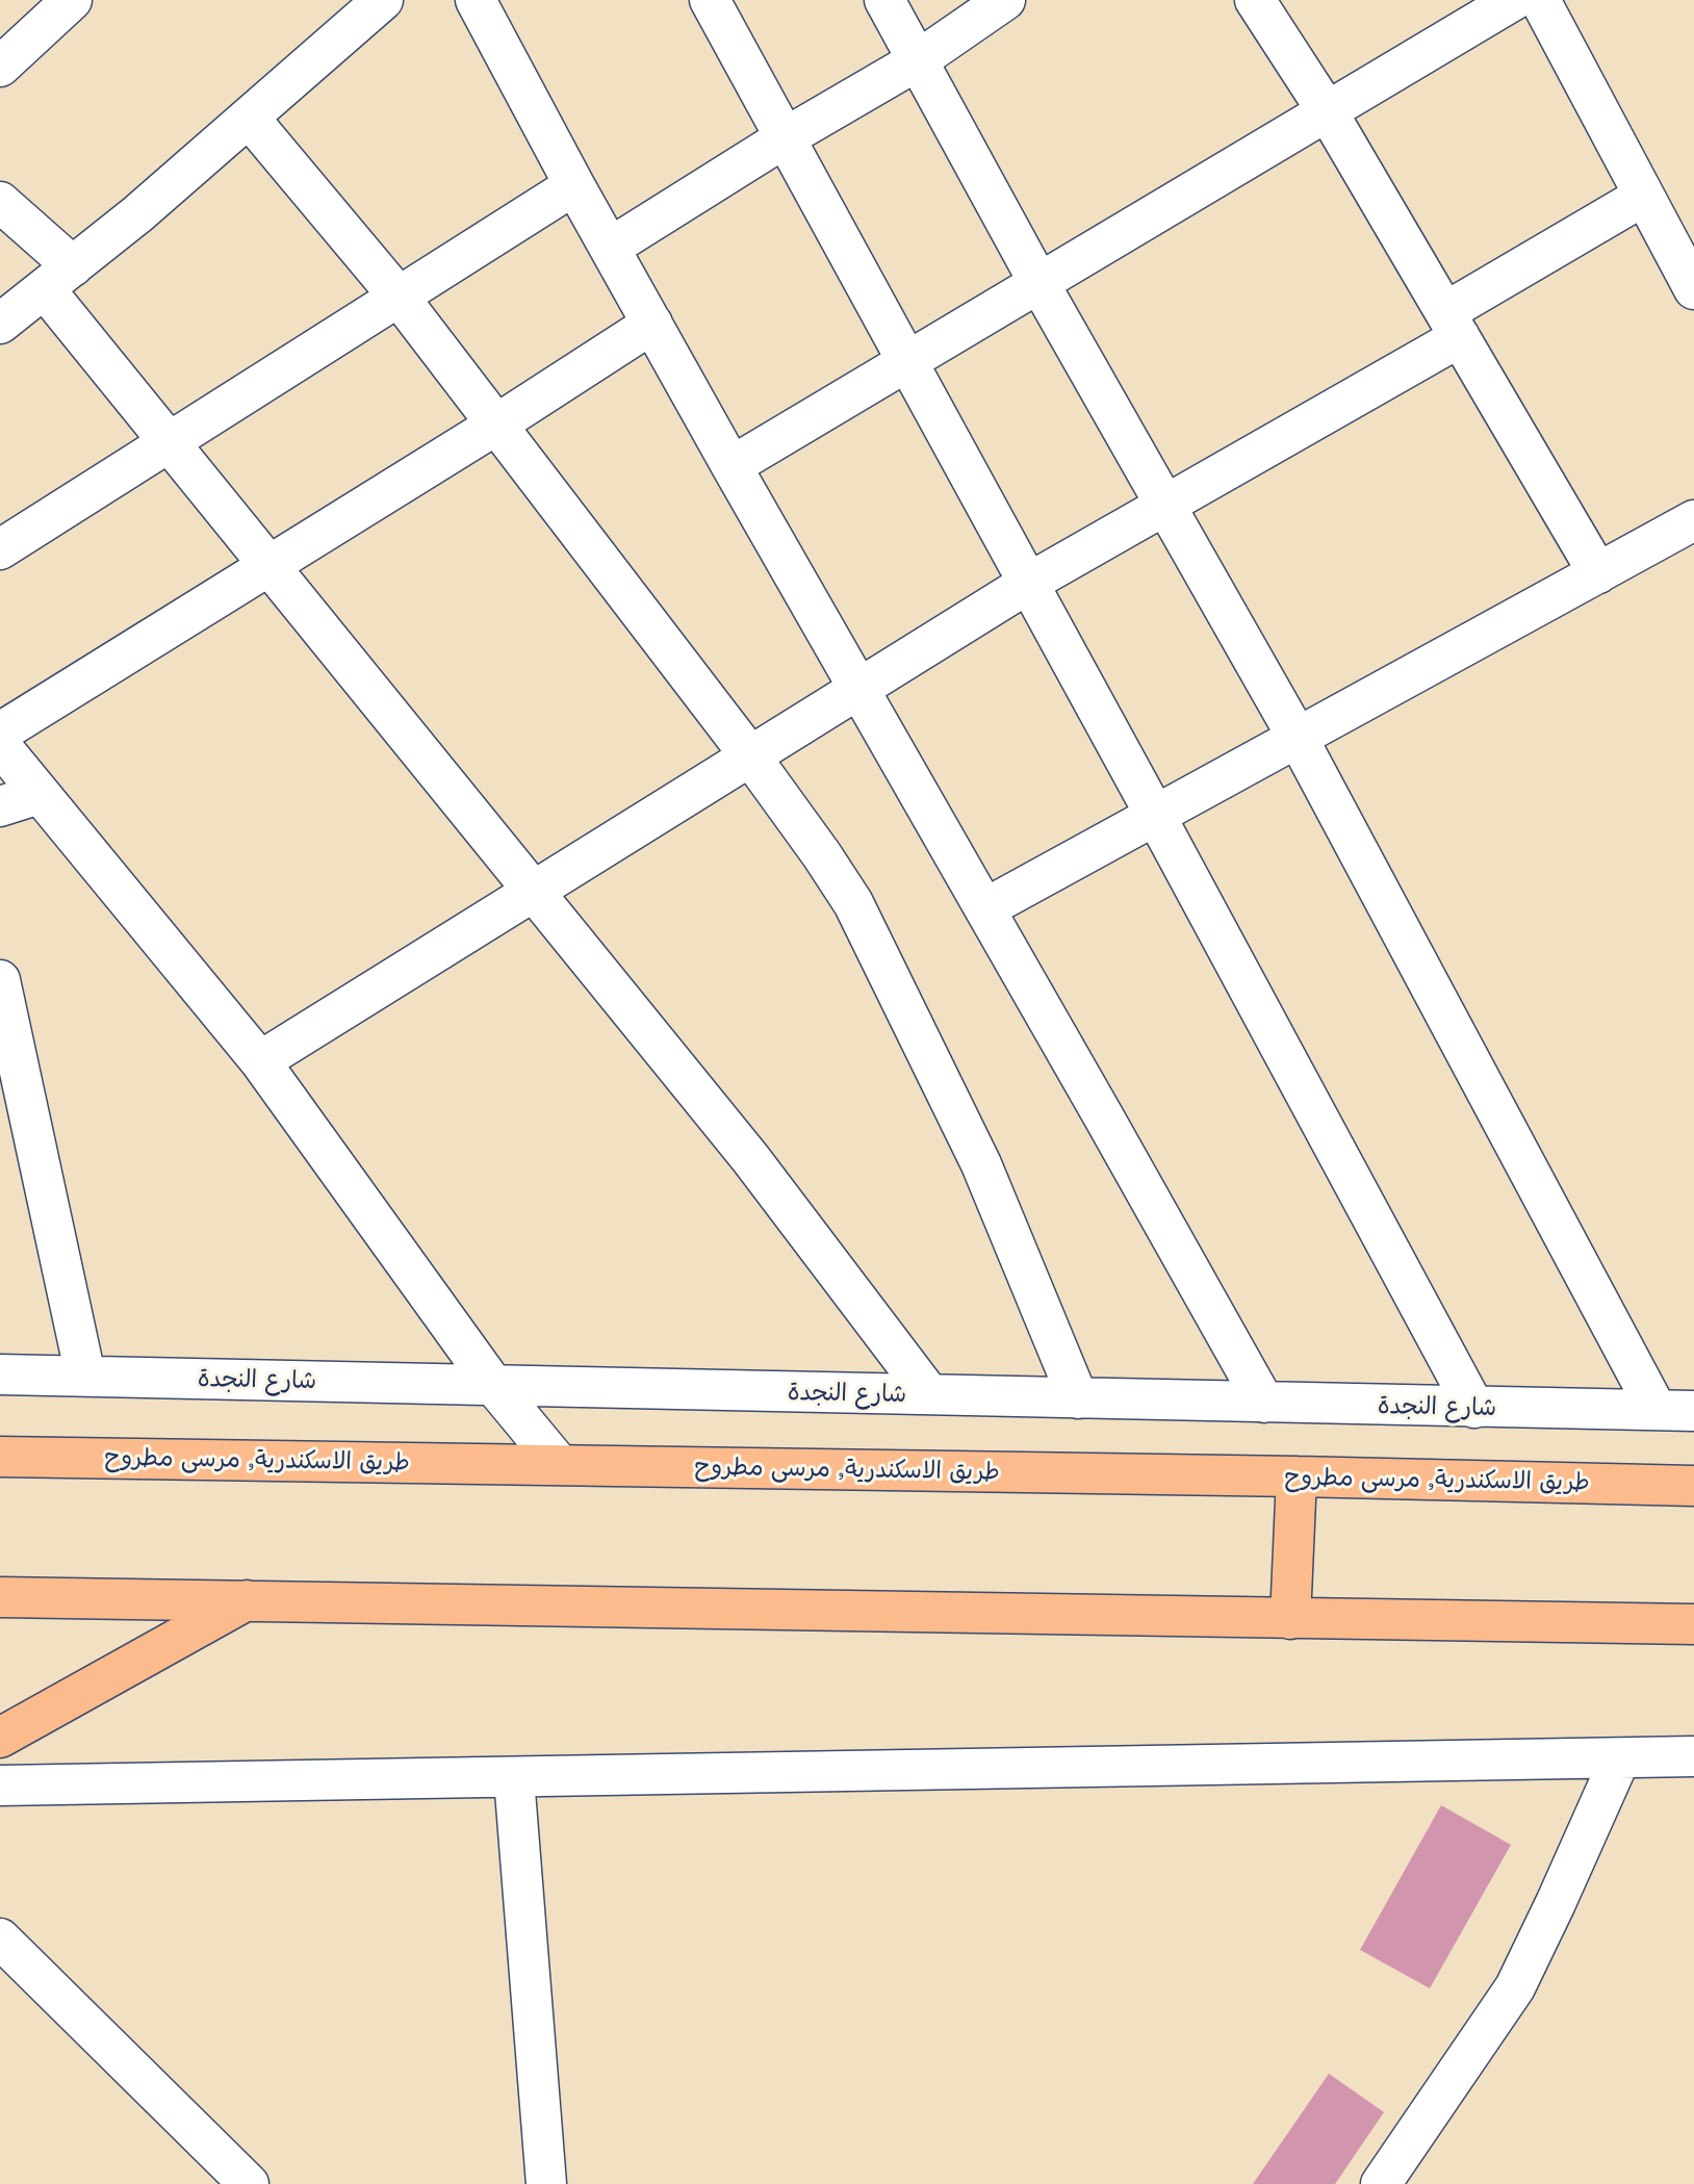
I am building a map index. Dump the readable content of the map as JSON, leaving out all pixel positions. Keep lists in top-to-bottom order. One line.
{"streets":{"main road":["طريق الاسكندرية, مرسى مطروح"],"street":["شارع النجدة"]}}
